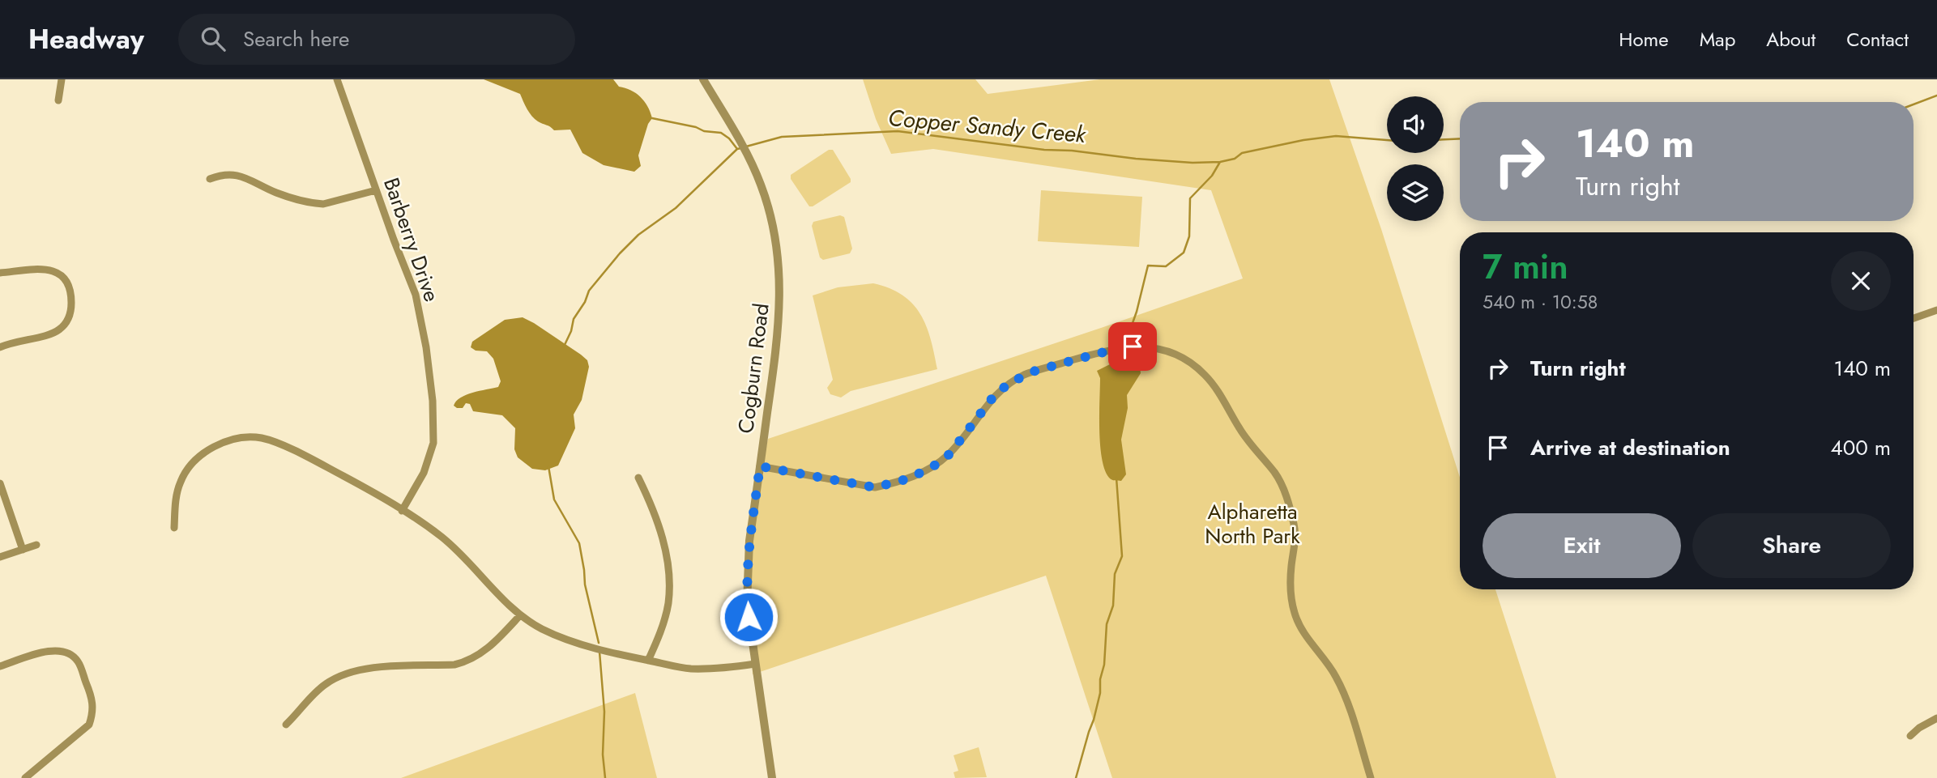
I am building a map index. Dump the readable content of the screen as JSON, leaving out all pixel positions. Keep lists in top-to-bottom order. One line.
{"streets":{"street":["Barberry Drive","Cogburn Road"]},"water":["Copper Sandy Creek"],"parks":["Alpharetta North Park"],"page":{"header":"Headway","search":"Search here","nav":["Home","Map","About","Contact"],"turn":["140 m","Turn right"],"heading":["7 min","540 m · 10:58"],"list":[{"name":"Turn right","value":"140 m"},{"name":"Arrive at destination","value":"400 m"}],"buttons":["Exit","Share"]}}
